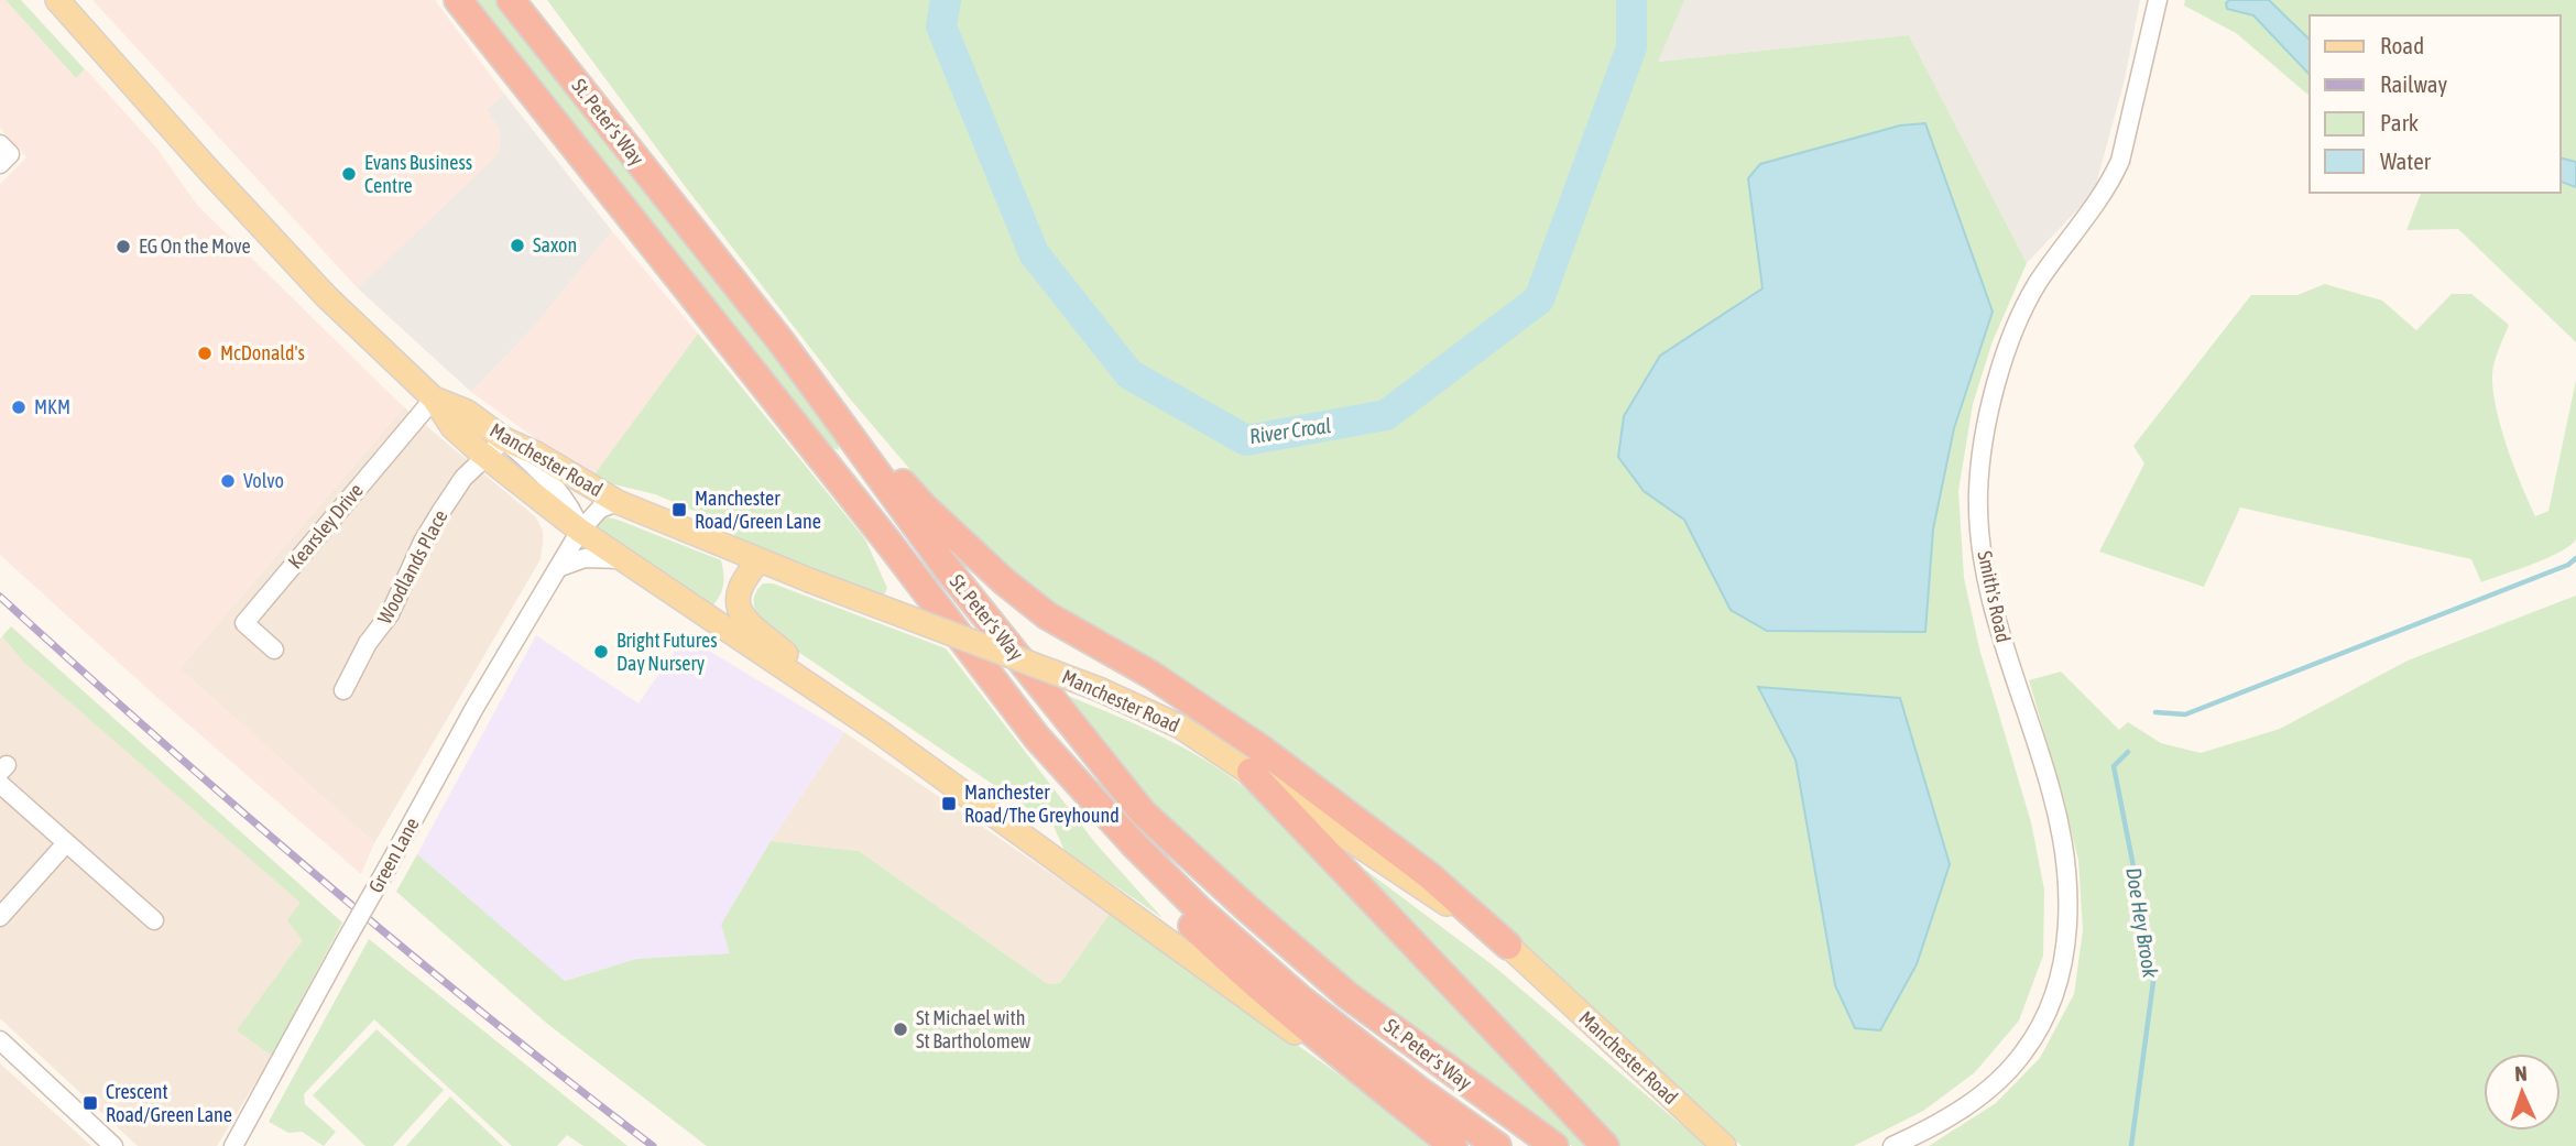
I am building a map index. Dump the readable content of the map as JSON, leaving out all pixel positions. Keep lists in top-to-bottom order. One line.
{"streets":{"highway":["St. Peter's Way"],"main road":["Manchester Road"],"street":["Kearsley Drive","Woodlands Place","Smith's Road","Green Lane"]},"crossings":[["Manchester Road","Kearsley Drive"],["Manchester Road","Woodlands Place"],["Manchester Road","Green Lane"]],"water":["River Croal","Doe Hey Brook"],"places":{"other":["Evans Business Centre","Saxon","EG On the Move","McDonald's","MKM","Volvo","Bright Futures Day Nursery","St Michael with St Bartholomew"],"transit":["Manchester Road/Green Lane","Manchester Road/The Greyhound","Crescent Road/Green Lane"]},"legend":["Road","Railway","Park","Water"],"north":"top"}
